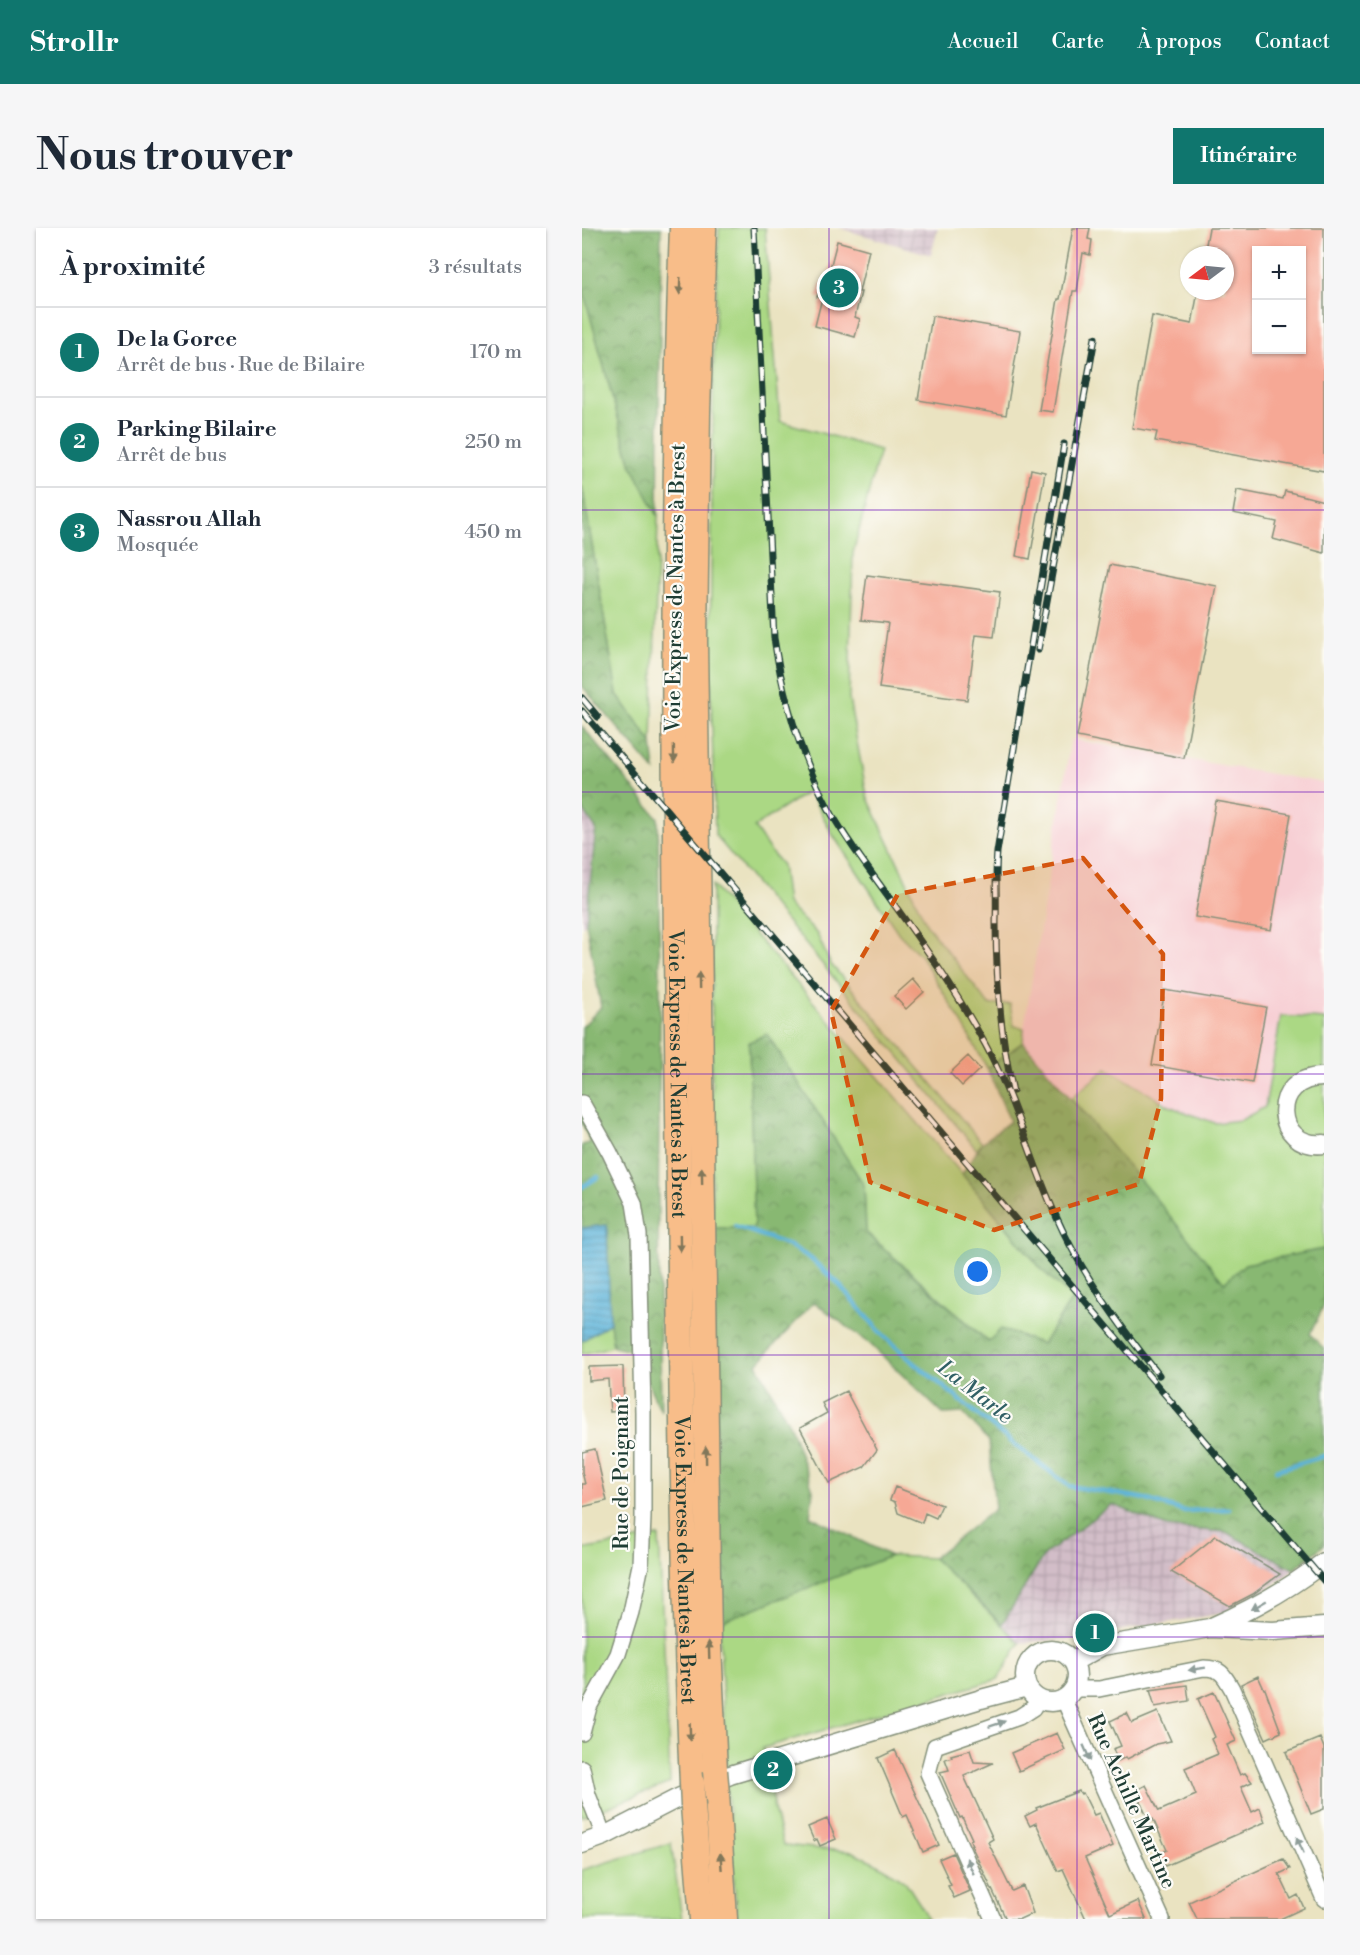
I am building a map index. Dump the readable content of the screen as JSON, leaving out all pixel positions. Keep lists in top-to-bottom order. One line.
{"streets":{"highway":["Voie Express de Nantes à Brest"],"street":["Rue de Poignant","Rue Achille Martine"]},"one_way":["Rue Achille Martine"],"water":["La Marle"],"north":"left","page":{"header":"Strollr","nav":["Accueil","Carte","À propos","Contact"],"buttons":"Itinéraire","title":"Nous trouver","heading":["À proximité","3 résultats"],"map_buttons":["+","−"],"pins":["3","1","2"],"list":[{"mark":"1","name":"De la Gorce","note":"Arrêt de bus · Rue de Bilaire","value":"170 m"},{"mark":"2","name":"Parking Bilaire","note":"Arrêt de bus","value":"250 m"},{"mark":"3","name":"Nassrou Allah","note":"Mosquée","value":"450 m"}]}}
